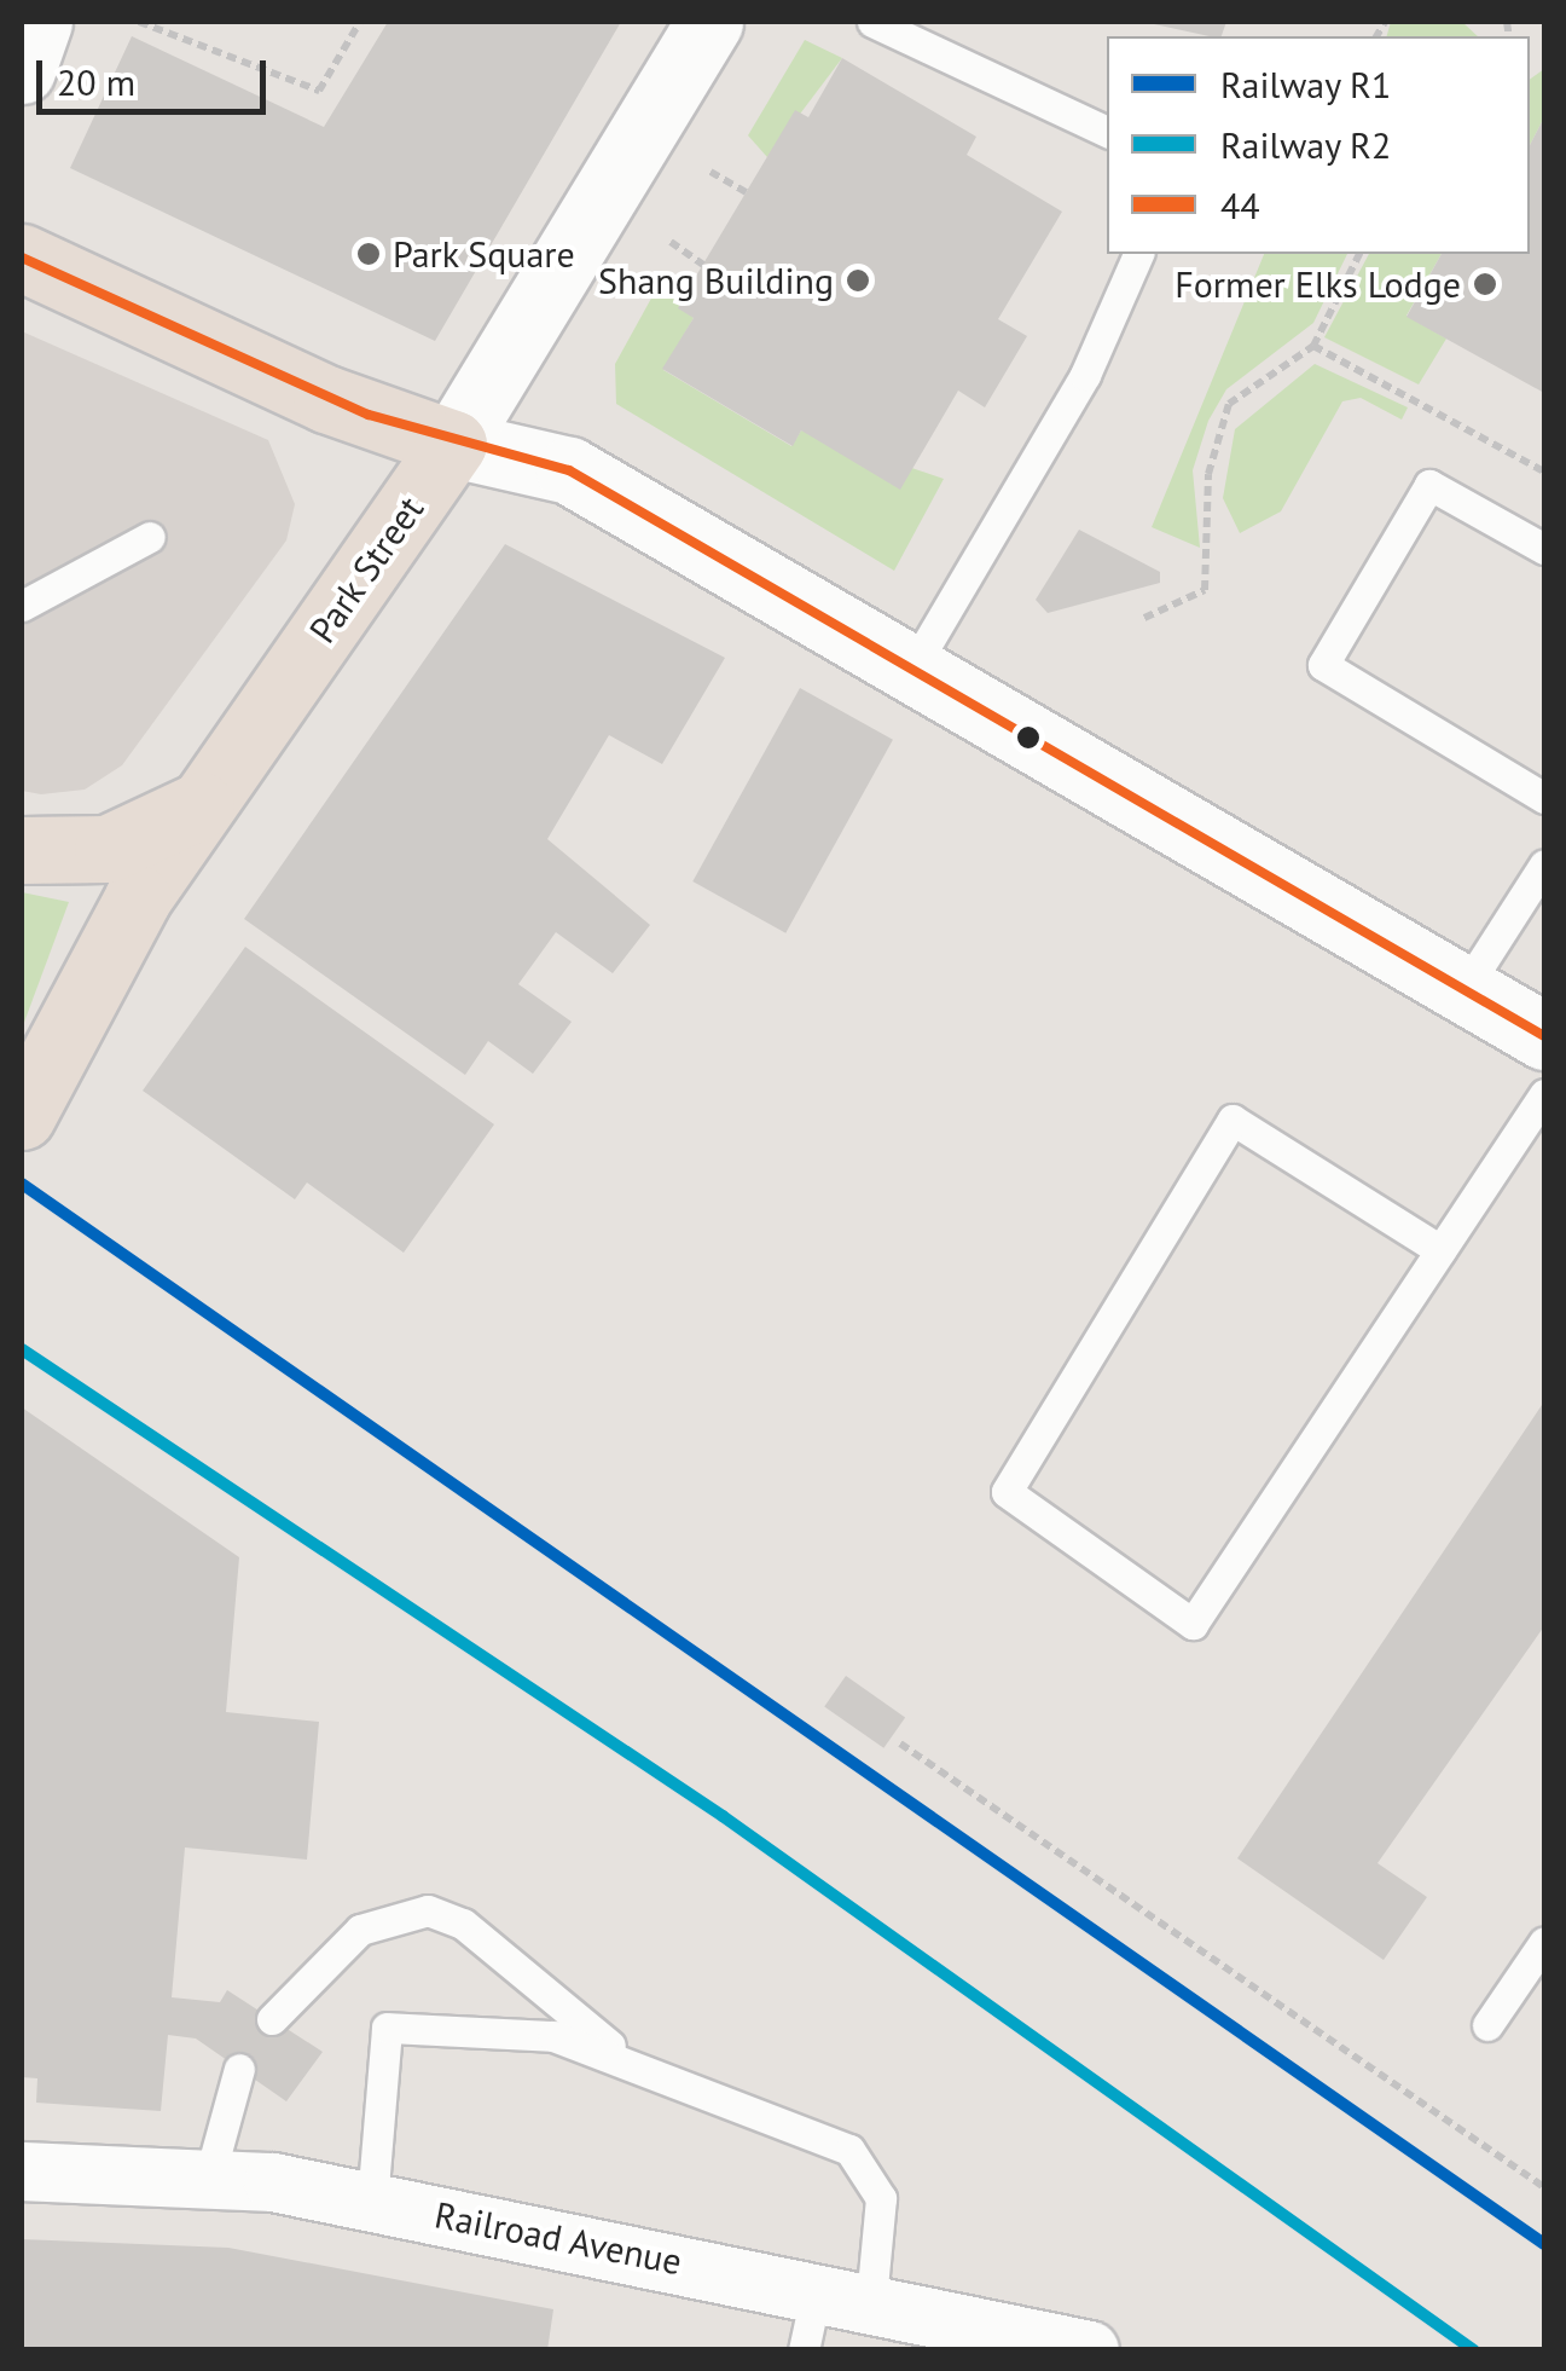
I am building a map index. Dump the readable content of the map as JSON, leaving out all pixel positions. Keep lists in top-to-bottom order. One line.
{"streets":{"highway":["Park Street"],"street":["Railroad Avenue"]},"places":["Park Square","Shang Building","Former Elks Lodge"],"lines":["transit line 44","rail line R1","rail line R2"],"legend":["Railway R1","Railway R2","44"],"scale_bar":"20 m"}
